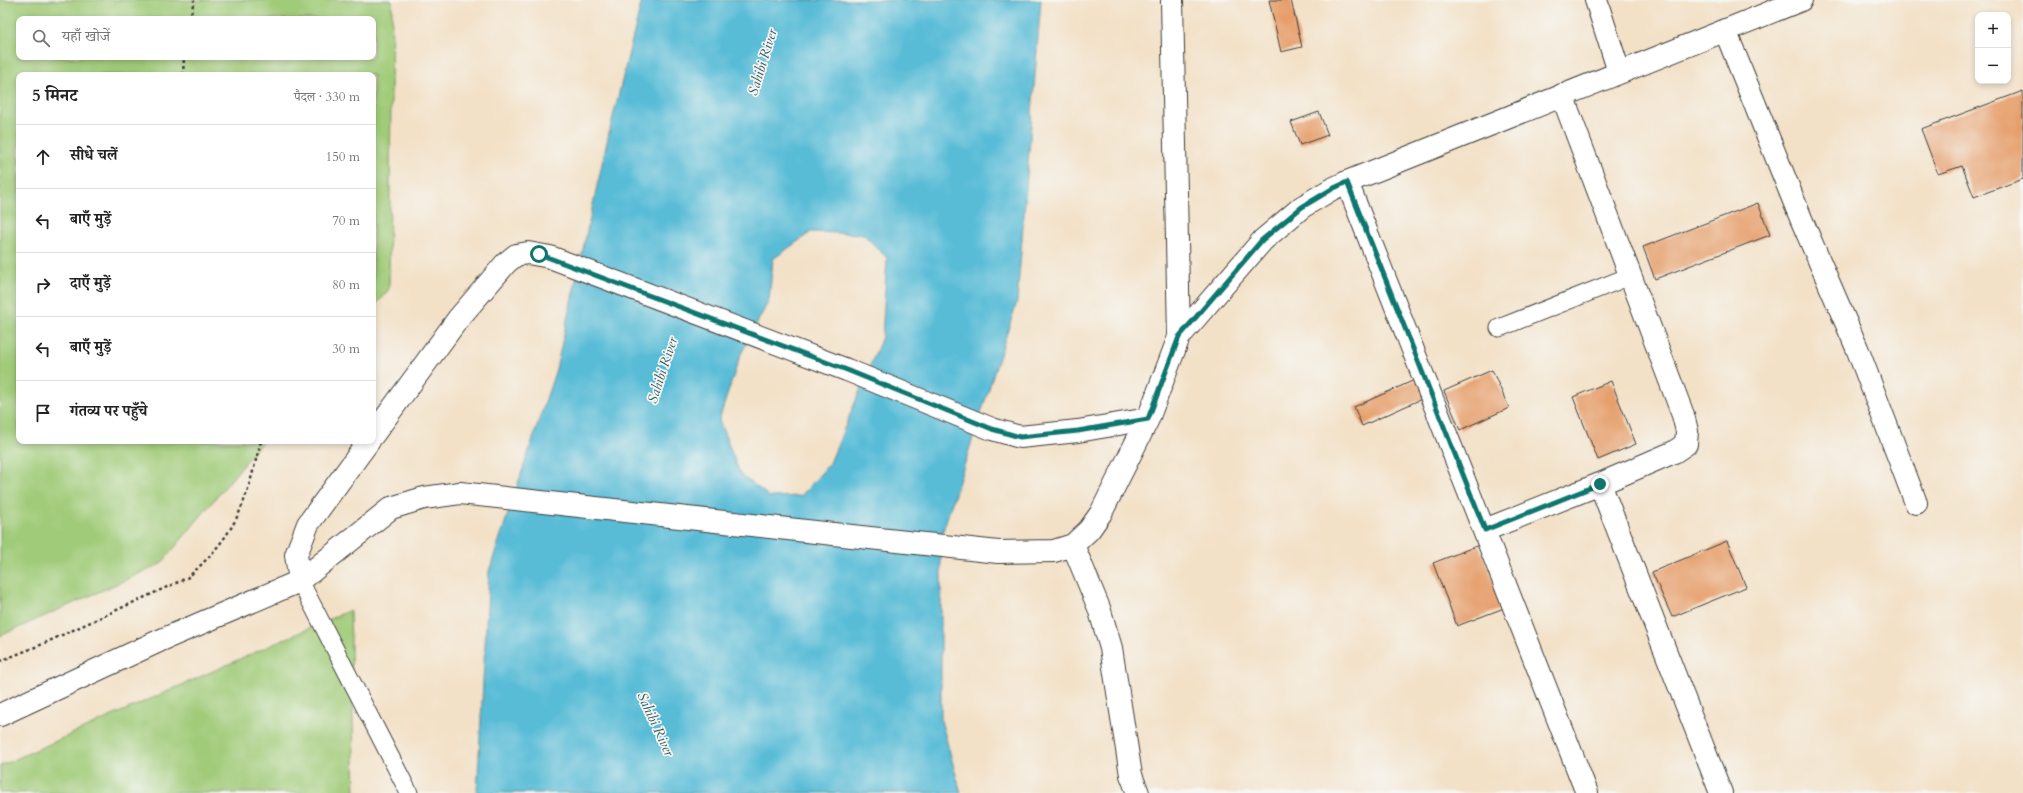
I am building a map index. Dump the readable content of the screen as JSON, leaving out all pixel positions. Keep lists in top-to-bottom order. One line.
{"water":["Sahibi River"],"page":{"map_buttons":["+","−"],"search":"यहाँ खोजें","heading":["5 मिनट","पैदल · 330 m"],"list":[["सीधे चलें","150 m"],["बाएँ मुड़ें","70 m"],["दाएँ मुड़ें","80 m"],["बाएँ मुड़ें","30 m"],"गंतव्य पर पहुँचे"]}}
